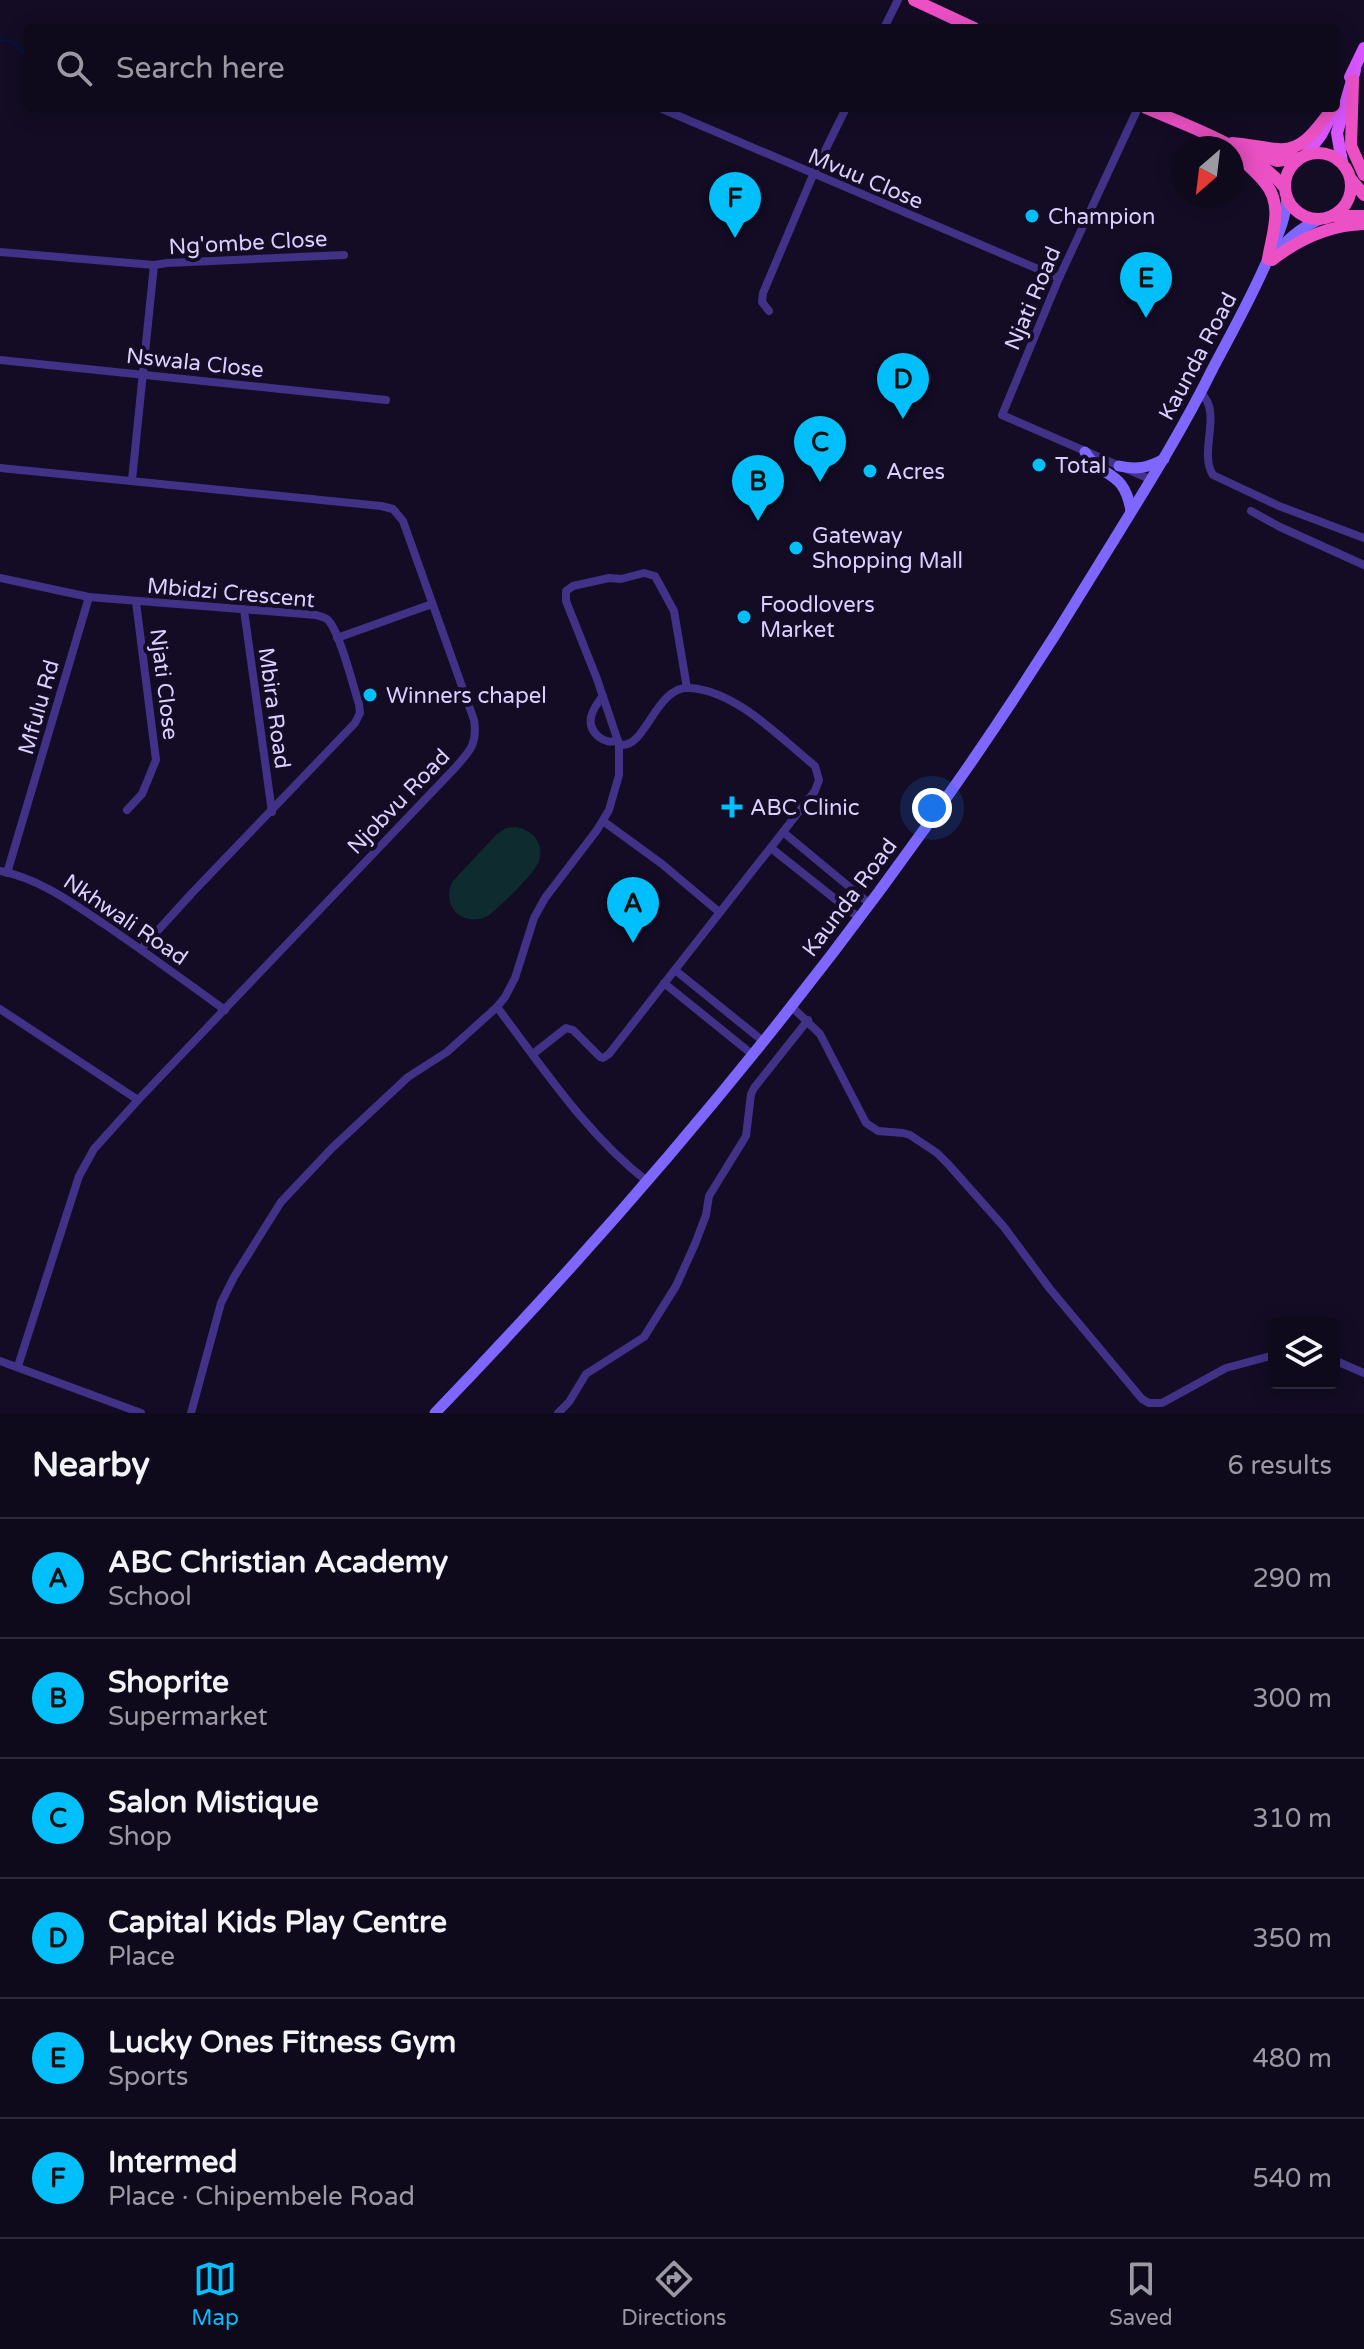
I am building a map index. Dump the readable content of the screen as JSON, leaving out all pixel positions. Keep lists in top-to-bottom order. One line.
{"streets":{"main road":["Kaunda Road"],"street":["Mvuu Close","Ng'ombe Close","Njati Road","Nswala Close","Mbidzi Crescent","Njati Close","Mfulu Rd","Mbira Road","Njobvu Road","Nkhwali Road"]},"crossings":[["Mvuu Close","Njati Road"],["Mbidzi Crescent","Njati Close"],["Mbidzi Crescent","Mfulu Rd"],["Mbidzi Crescent","Mbira Road"],["Mfulu Rd","Nkhwali Road"],["Njobvu Road","Nkhwali Road"]],"places":{"other":["Champion","Total","Acres","Gateway Shopping Mall","Foodlovers Market","Winners chapel"],"health":["ABC Clinic"]},"north":"bottom left","page":{"search":"Search here","pins":["F","E","D","C","B","A"],"heading":["Nearby","6 results"],"list":[{"mark":"A","name":"ABC Christian Academy","note":"School","value":"290 m"},{"mark":"B","name":"Shoprite","note":"Supermarket","value":"300 m"},{"mark":"C","name":"Salon Mistique","note":"Shop","value":"310 m"},{"mark":"D","name":"Capital Kids Play Centre","note":"Place","value":"350 m"},{"mark":"E","name":"Lucky Ones Fitness Gym","note":"Sports","value":"480 m"},{"mark":"F","name":"Intermed","note":"Place · Chipembele Road","value":"540 m"}],"nav":["Map","Directions","Saved"]}}
